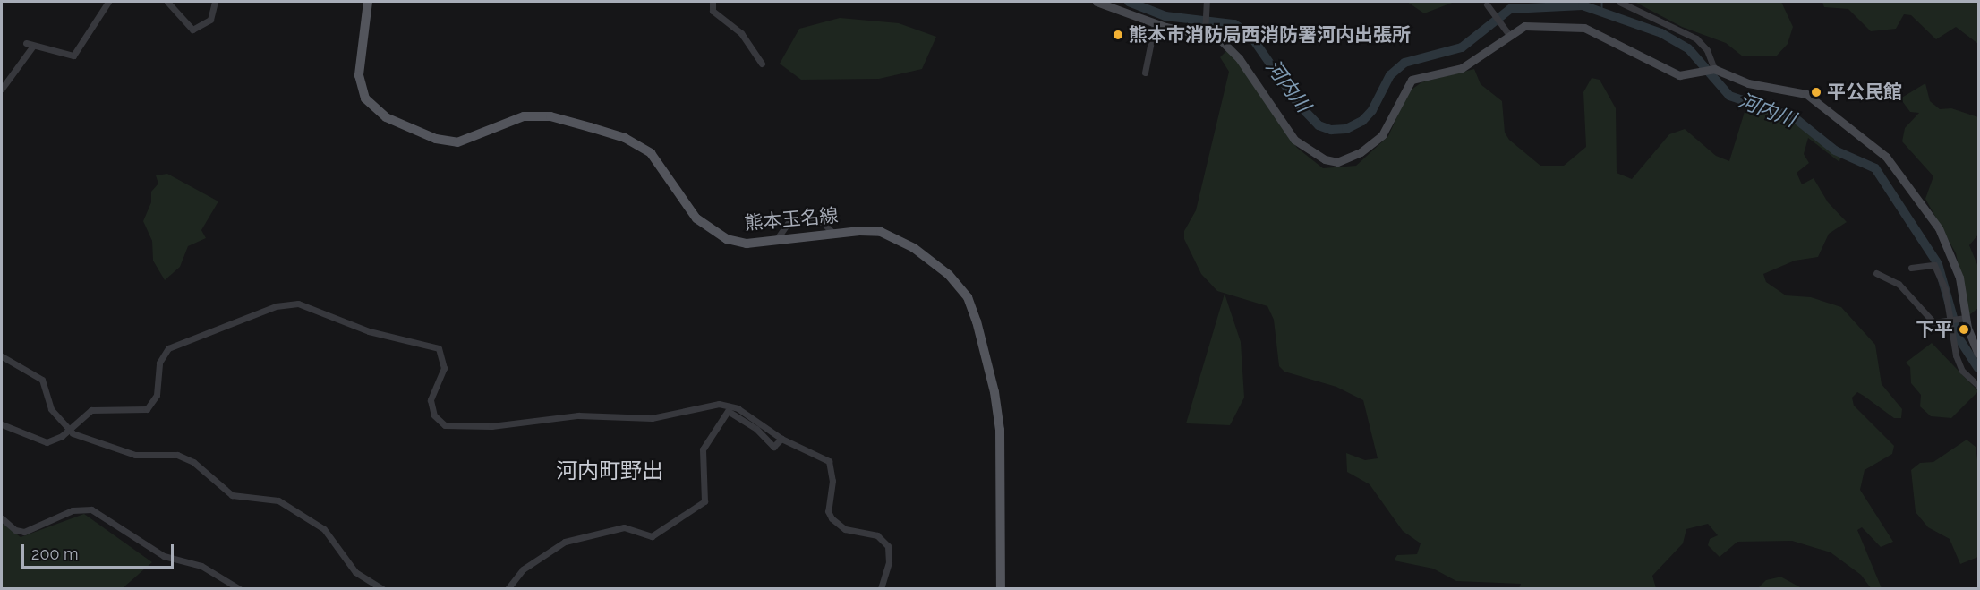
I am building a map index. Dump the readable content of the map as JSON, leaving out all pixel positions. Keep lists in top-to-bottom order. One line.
{"streets":{"main road":["熊本玉名線"]},"districts":["河内町野出"],"water":["河内川"],"places":["熊本市消防局西消防署河内出張所","平公民館","下平"],"scale_bar":"200 m"}
